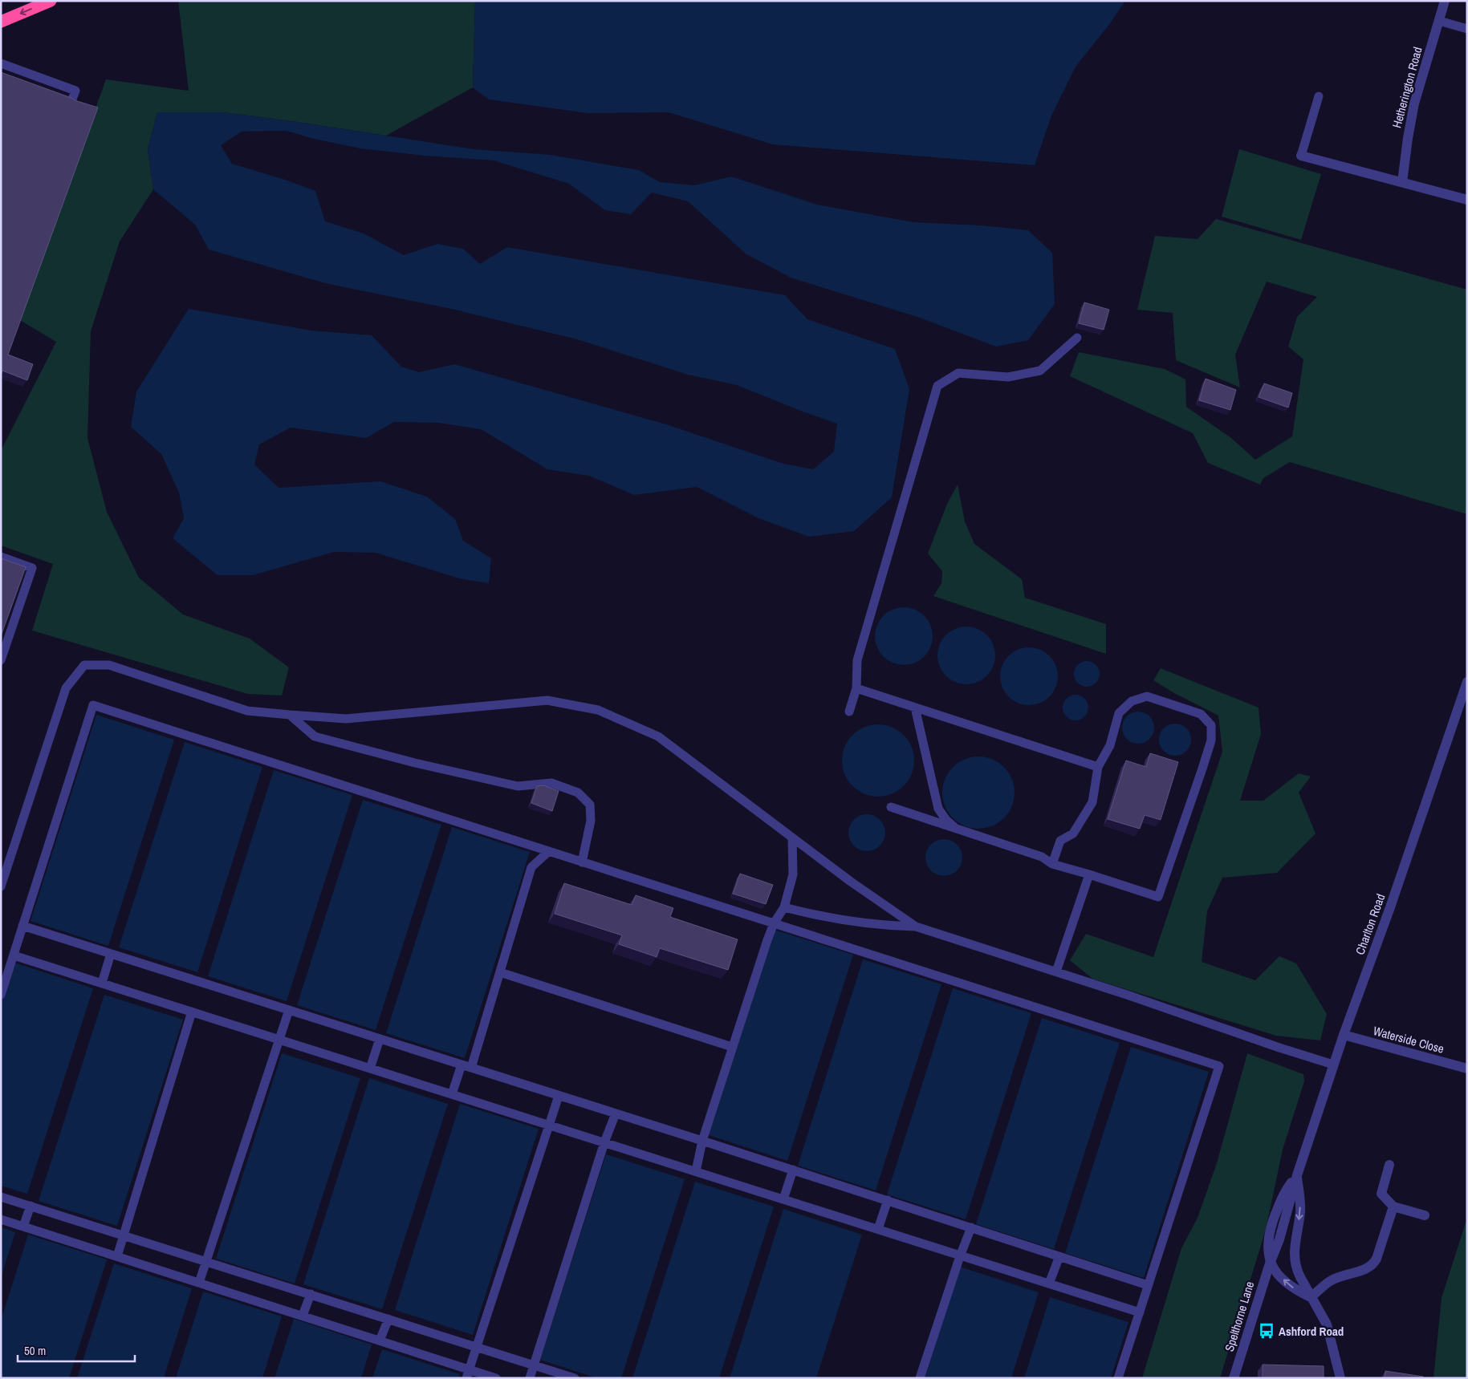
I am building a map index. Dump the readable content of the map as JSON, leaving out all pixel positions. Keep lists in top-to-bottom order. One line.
{"streets":{"street":["Hetherington Road","Charlton Road","Waterside Close","Spelthorne Lane"]},"crossings":[["Charlton Road","Waterside Close"],["Charlton Road","Spelthorne Lane"]],"places":{"bus stop":["Ashford Road"]},"scale_bar":"50 m"}
